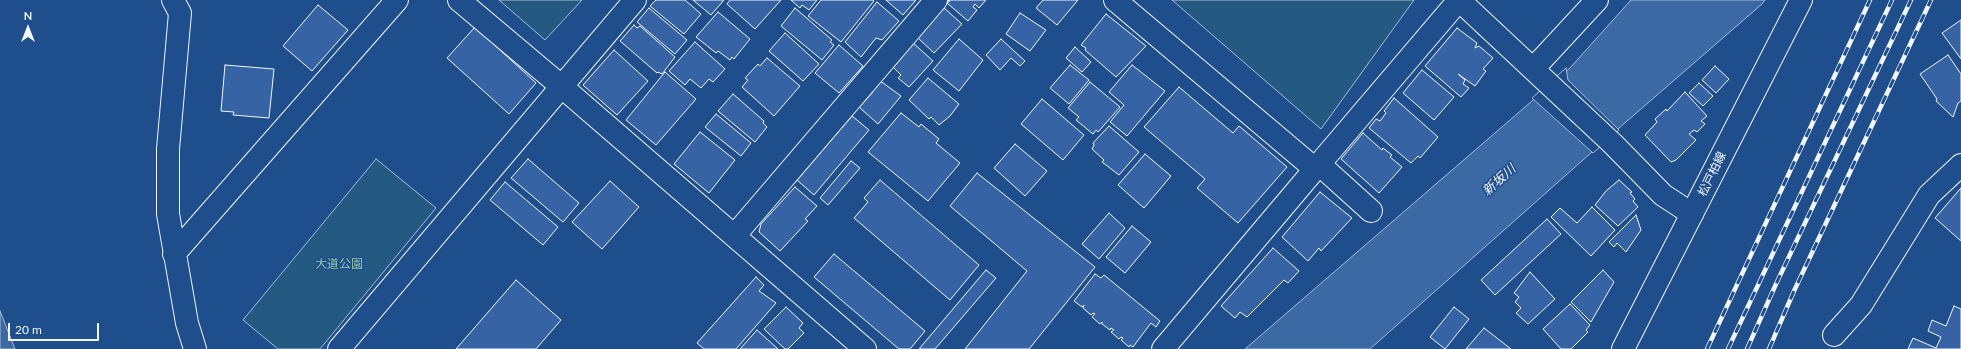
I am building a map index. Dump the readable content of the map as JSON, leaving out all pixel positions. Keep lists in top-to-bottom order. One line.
{"streets":{"street":["松戸柏線"]},"water":["新坂川"],"parks":["大道公園"],"scale_bar":"20 m","north":"top"}
